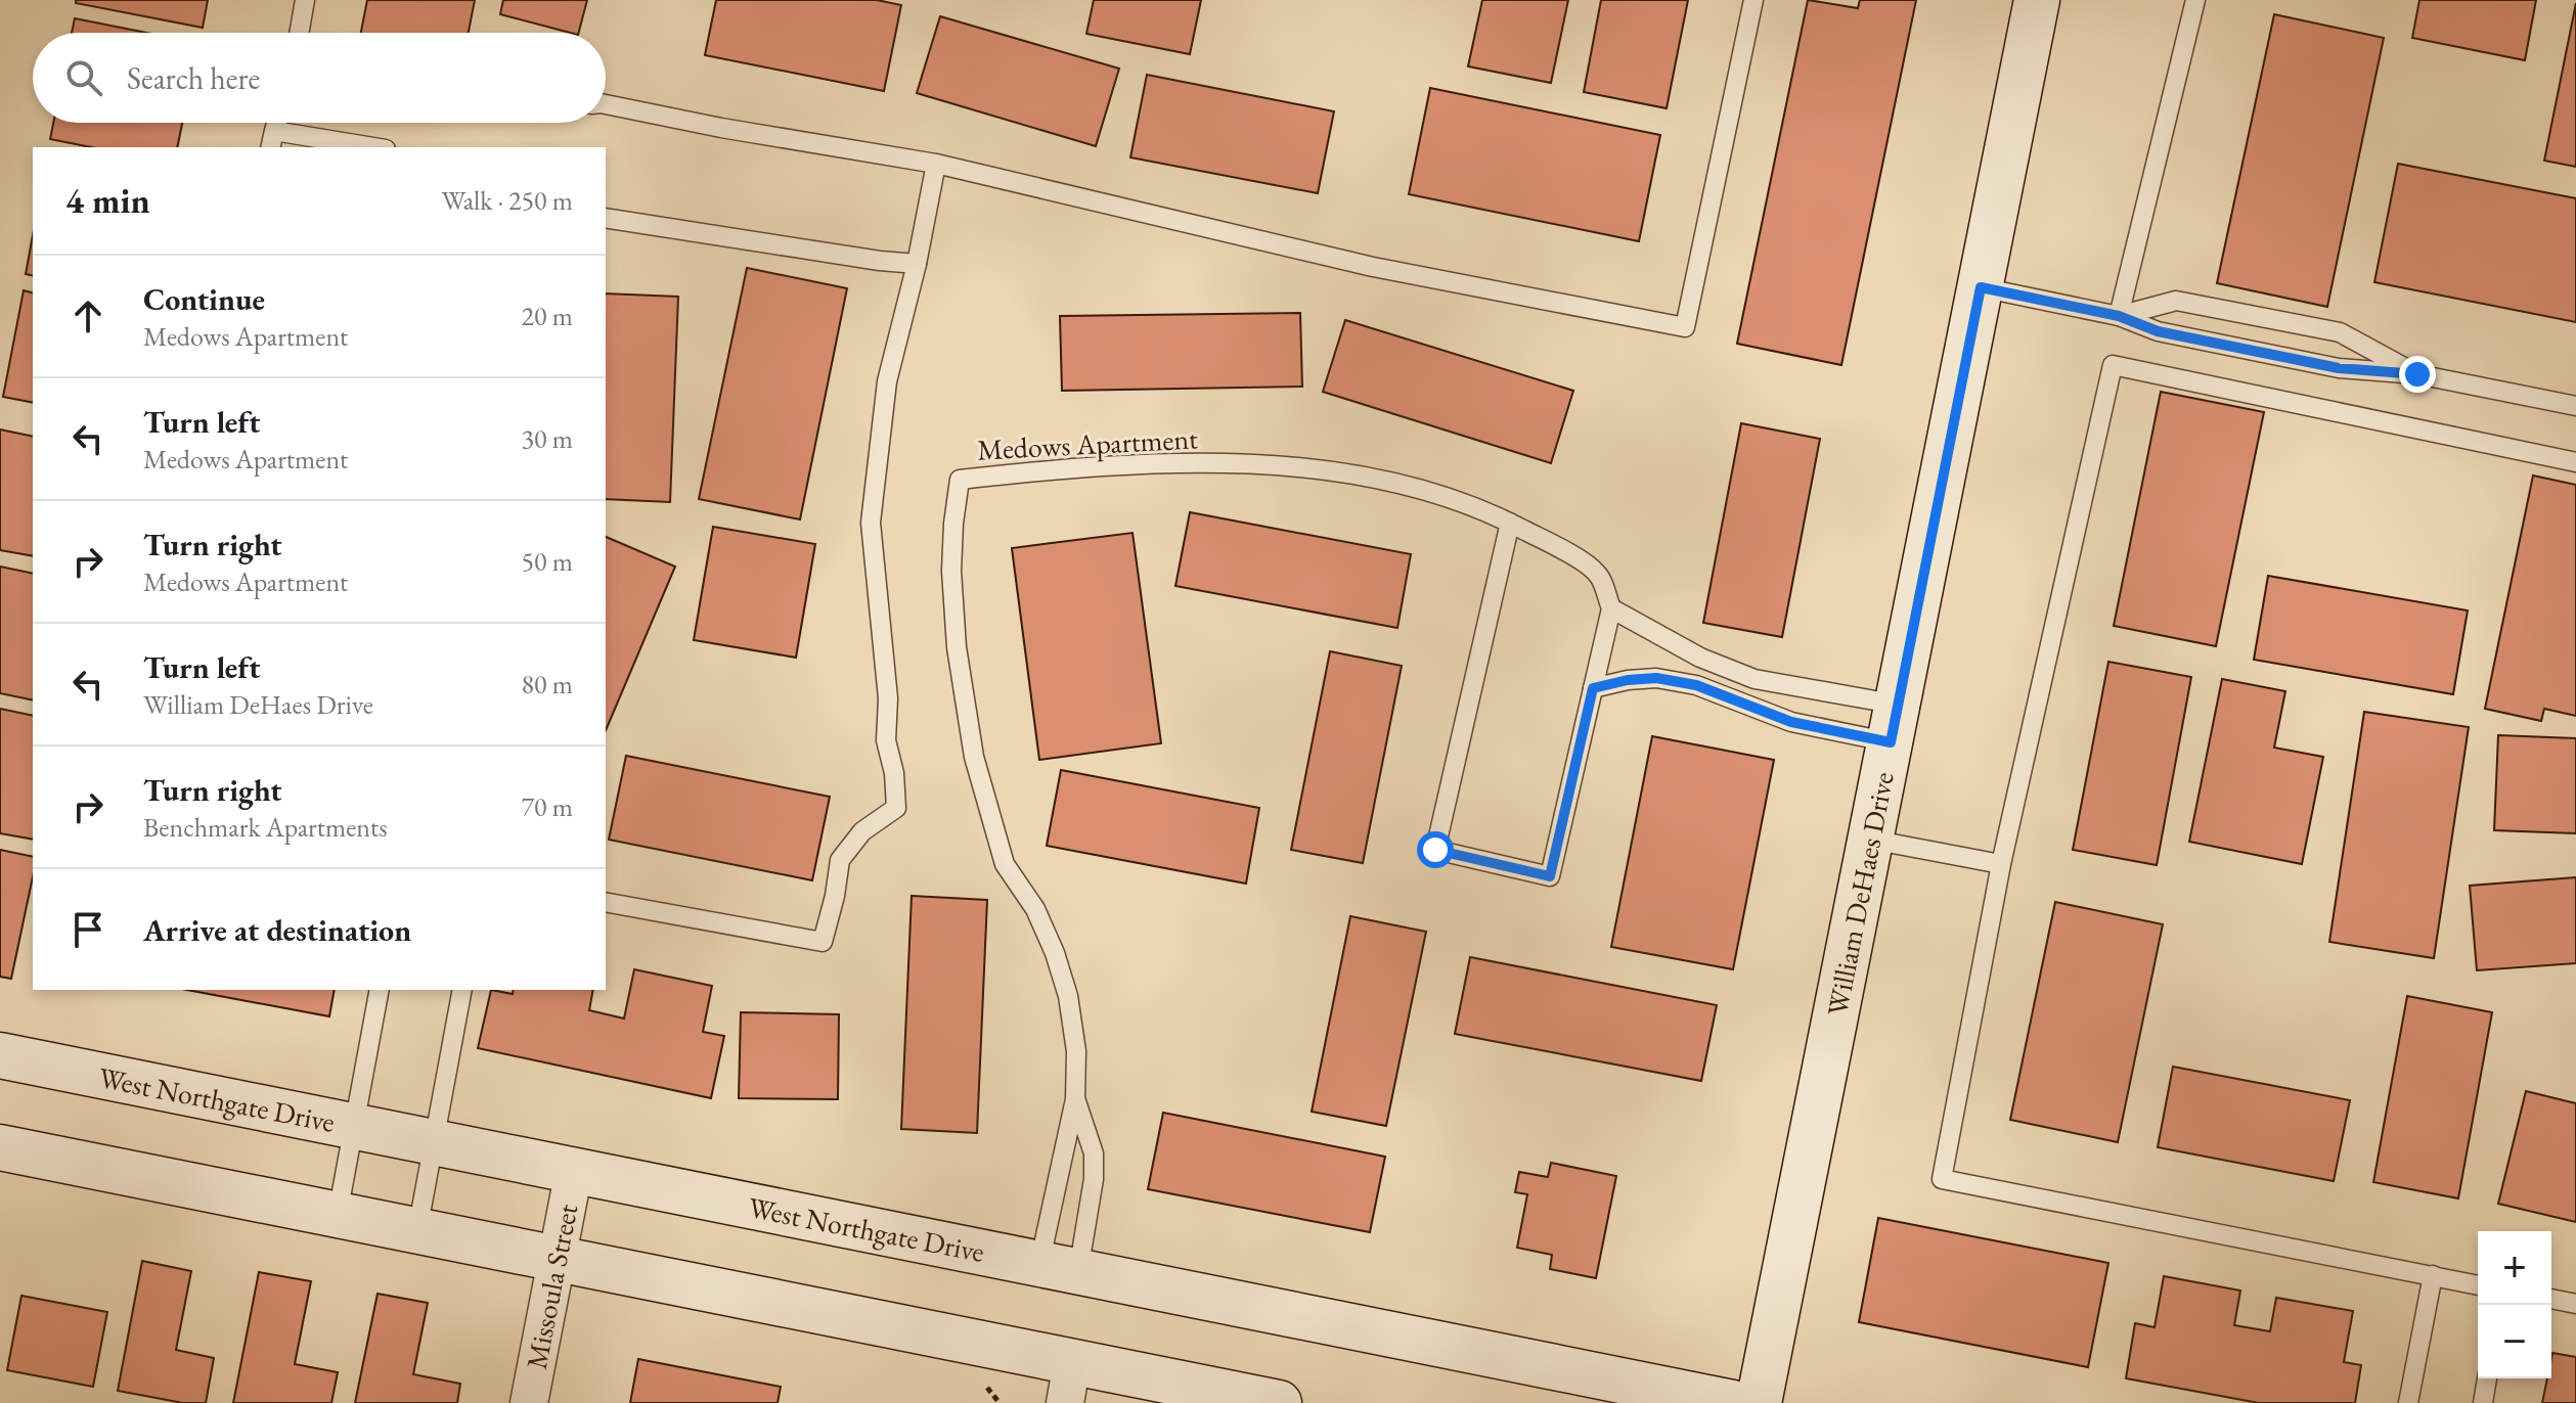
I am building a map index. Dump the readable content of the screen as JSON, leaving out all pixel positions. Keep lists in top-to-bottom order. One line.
{"streets":{"main road":["William DeHaes Drive","West Northgate Drive"],"street":["Missoula Street"],"lane":["Medows Apartment"]},"crossings":[["Medows Apartment","West Northgate Drive"],["West Northgate Drive","Missoula Street"]],"page":{"search":"Search here","heading":["4 min","Walk · 250 m"],"list":[["Continue","Medows Apartment","20 m"],["Turn left","Medows Apartment","30 m"],["Turn right","Medows Apartment","50 m"],["Turn left","William DeHaes Drive","80 m"],["Turn right","Benchmark Apartments","70 m"],"Arrive at destination"],"map_buttons":["+","−"]}}
